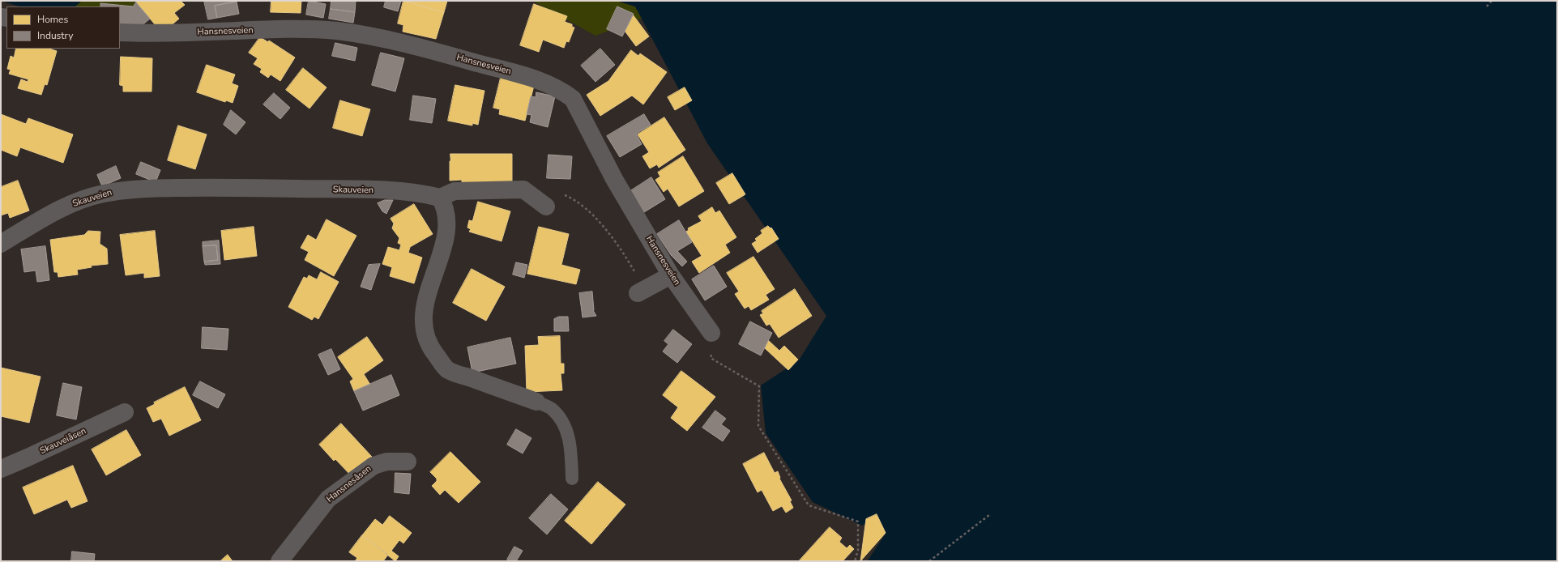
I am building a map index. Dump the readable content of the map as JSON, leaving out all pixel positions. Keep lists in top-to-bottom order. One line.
{"streets":{"street":["Hansnesveien","Skauveien","Skauveiåsen","Hansnesåsen"]},"legend":["Homes","Industry"]}
